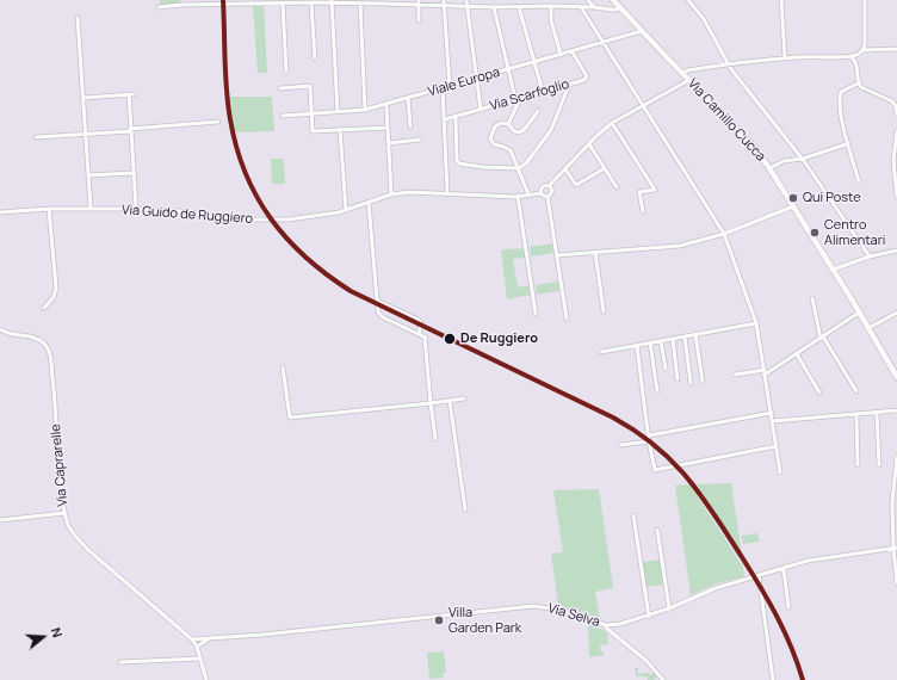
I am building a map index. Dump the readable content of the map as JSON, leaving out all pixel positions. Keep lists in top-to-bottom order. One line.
{"streets":{"street":["Viale Europa","Via Scarfoglio","Via Camillo Cucca","Via Guido de Ruggiero","Via Caprarelle","Via Selva"]},"crossings":[["Viale Europa","Via Scarfoglio"],["Viale Europa","Via Camillo Cucca"],["Via Caprarelle","Via Selva"]],"places":["Qui Poste","Centro Alimentari","De Ruggiero","Villa Garden Park"],"north":"right"}
